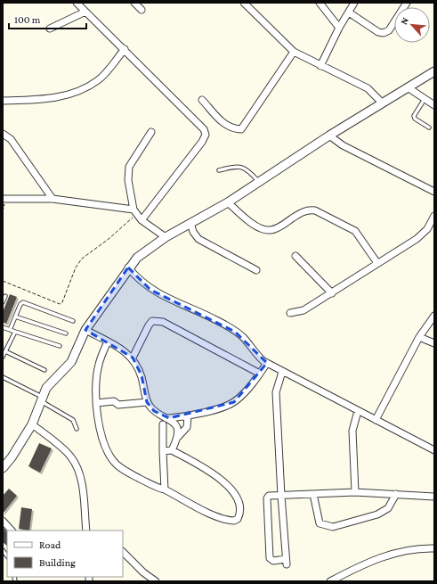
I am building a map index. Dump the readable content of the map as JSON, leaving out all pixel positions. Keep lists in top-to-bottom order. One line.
{"legend":["Road","Building"],"scale_bar":"100 m","north":"top left"}
